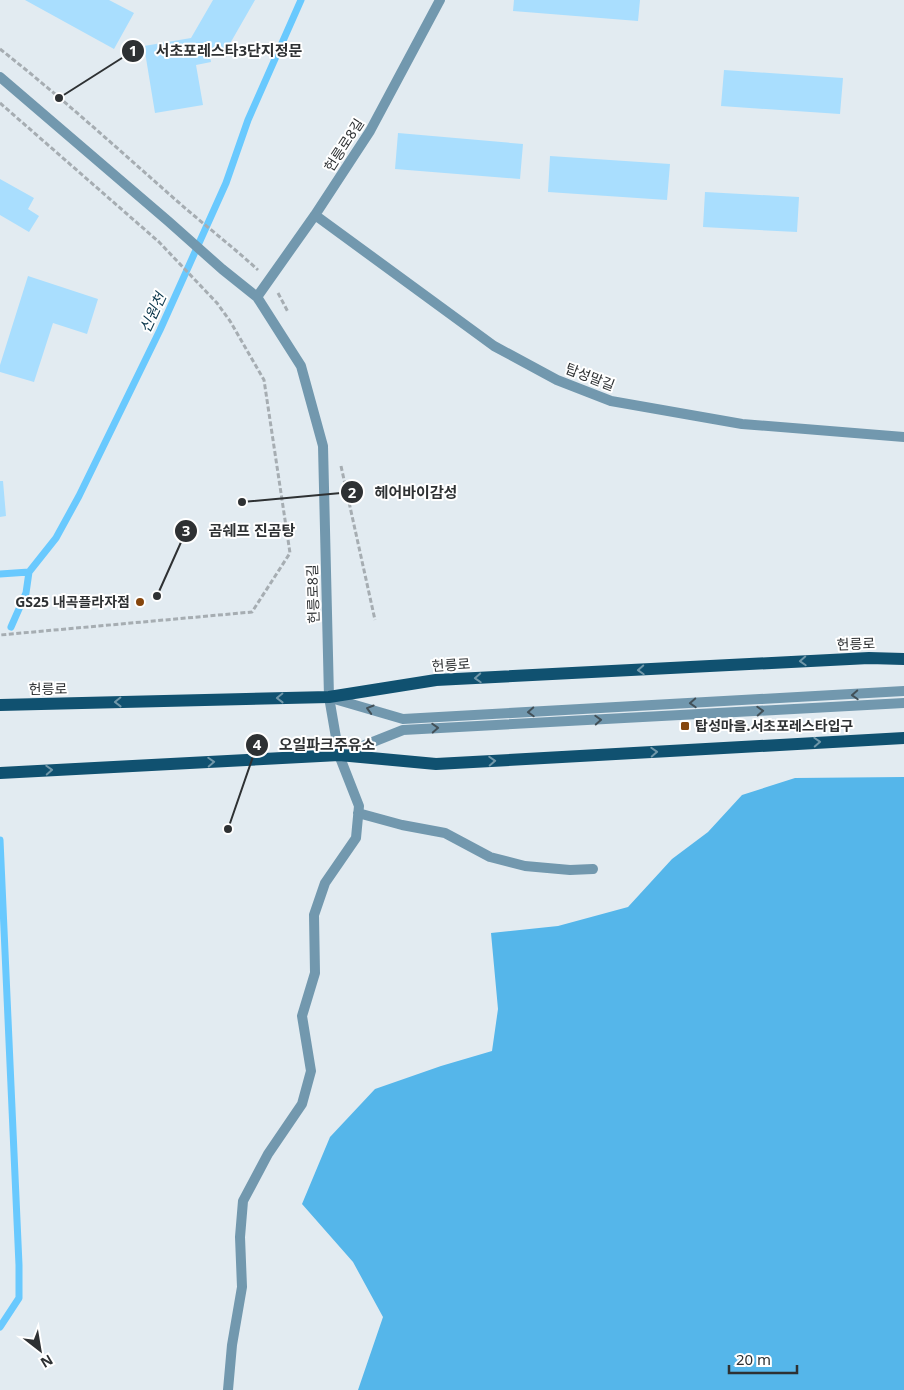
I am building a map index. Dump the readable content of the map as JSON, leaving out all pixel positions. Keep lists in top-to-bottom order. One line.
{"streets":{"main road":["헌릉로"],"street":["헌릉로8길","탑성말길"]},"crossings":[["헌릉로8길","탑성말길"],["헌릉로8길","헌릉로"]],"water":["신원천"],"places":{"other":["서초포레스타3단지정문","헤어바이감성","곰쉐프 진곰탕","GS25 내곡플라자점","오일파크주유소"],"transit":["탑성마을.서초포레스타입구"]},"scale_bar":"20 m","north":"bottom right"}
